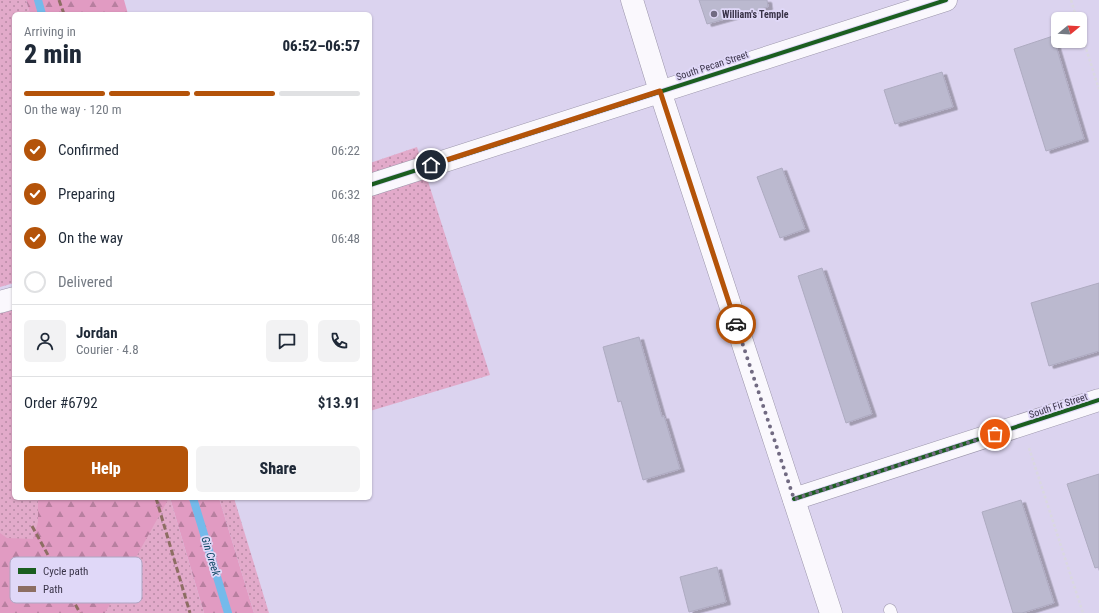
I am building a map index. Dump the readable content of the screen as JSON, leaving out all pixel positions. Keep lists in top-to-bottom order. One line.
{"streets":{"street":["South Pecan Street","South Fir Street"]},"water":["Gin Creek"],"places":["William's Temple"],"legend":["Cycle path","Path"],"north":"right","page":{"heading":["2 min","Arriving in","06:52–06:57"],"panel":["Jordan","Courier · 4.8","Order #6792","$13.91"],"bar":"On the way · 120 m","list":[["Confirmed","06:22"],["Preparing","06:32"],["On the way","06:48"],"Delivered"],"buttons":["Help","Share"]}}
